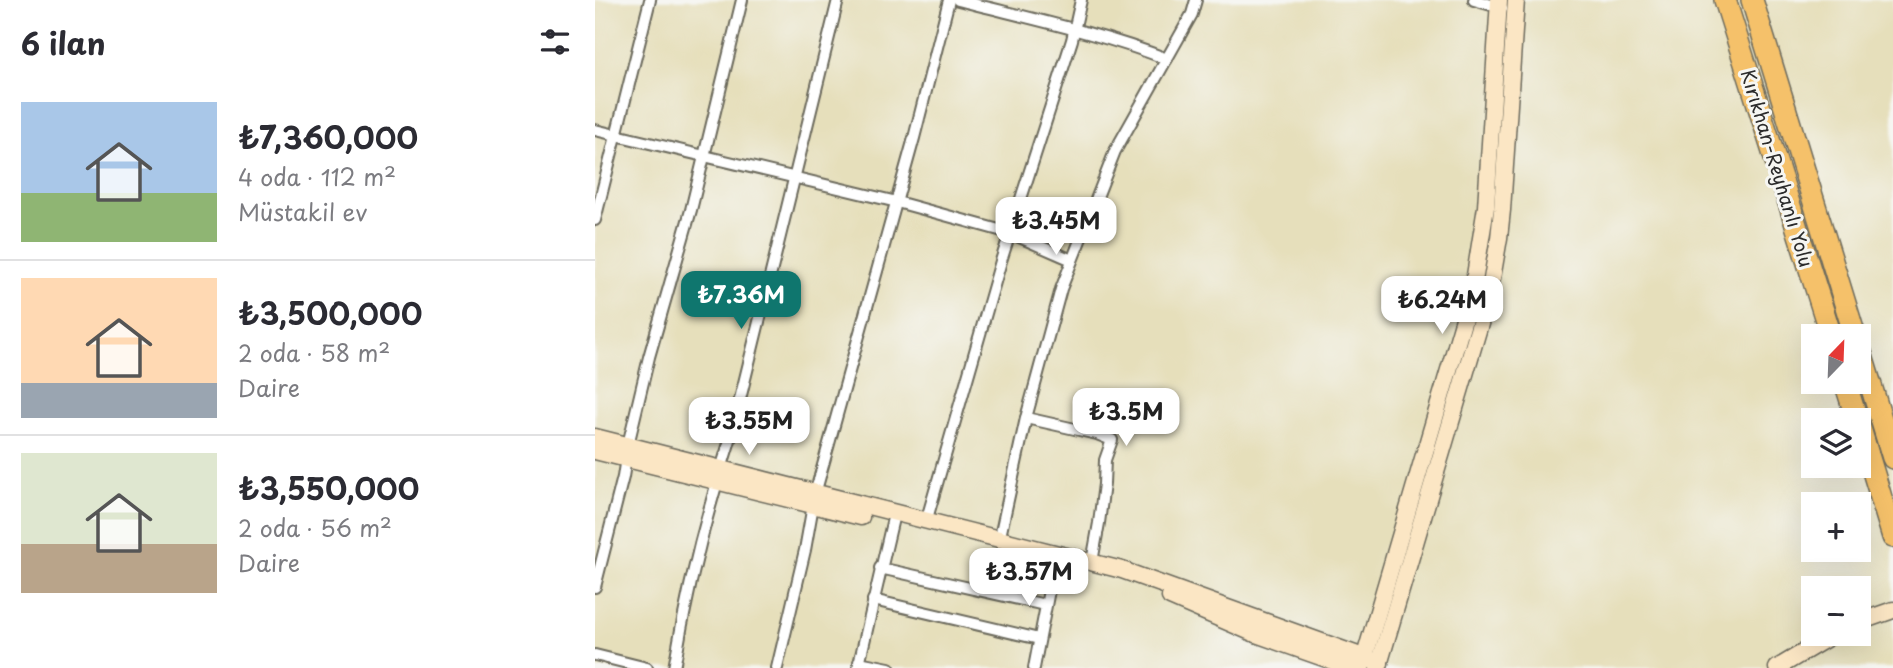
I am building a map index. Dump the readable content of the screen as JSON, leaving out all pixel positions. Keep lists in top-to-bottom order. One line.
{"streets":{"highway":["Kırıkhan-Reyhanlı Yolu"]},"north":"top right","page":{"heading":"6 ilan","list":[{"name":"₺7,360,000","note":"4 oda · 112 m² · Müstakil ev"},{"name":"₺3,500,000","note":"2 oda · 58 m² · Daire"},{"name":"₺3,550,000","note":"2 oda · 56 m² · Daire"}],"price":["₺3.45M","₺7.36M","₺6.24M","₺3.5M","₺3.55M","₺3.57M"],"map_buttons":["+","−"]}}
